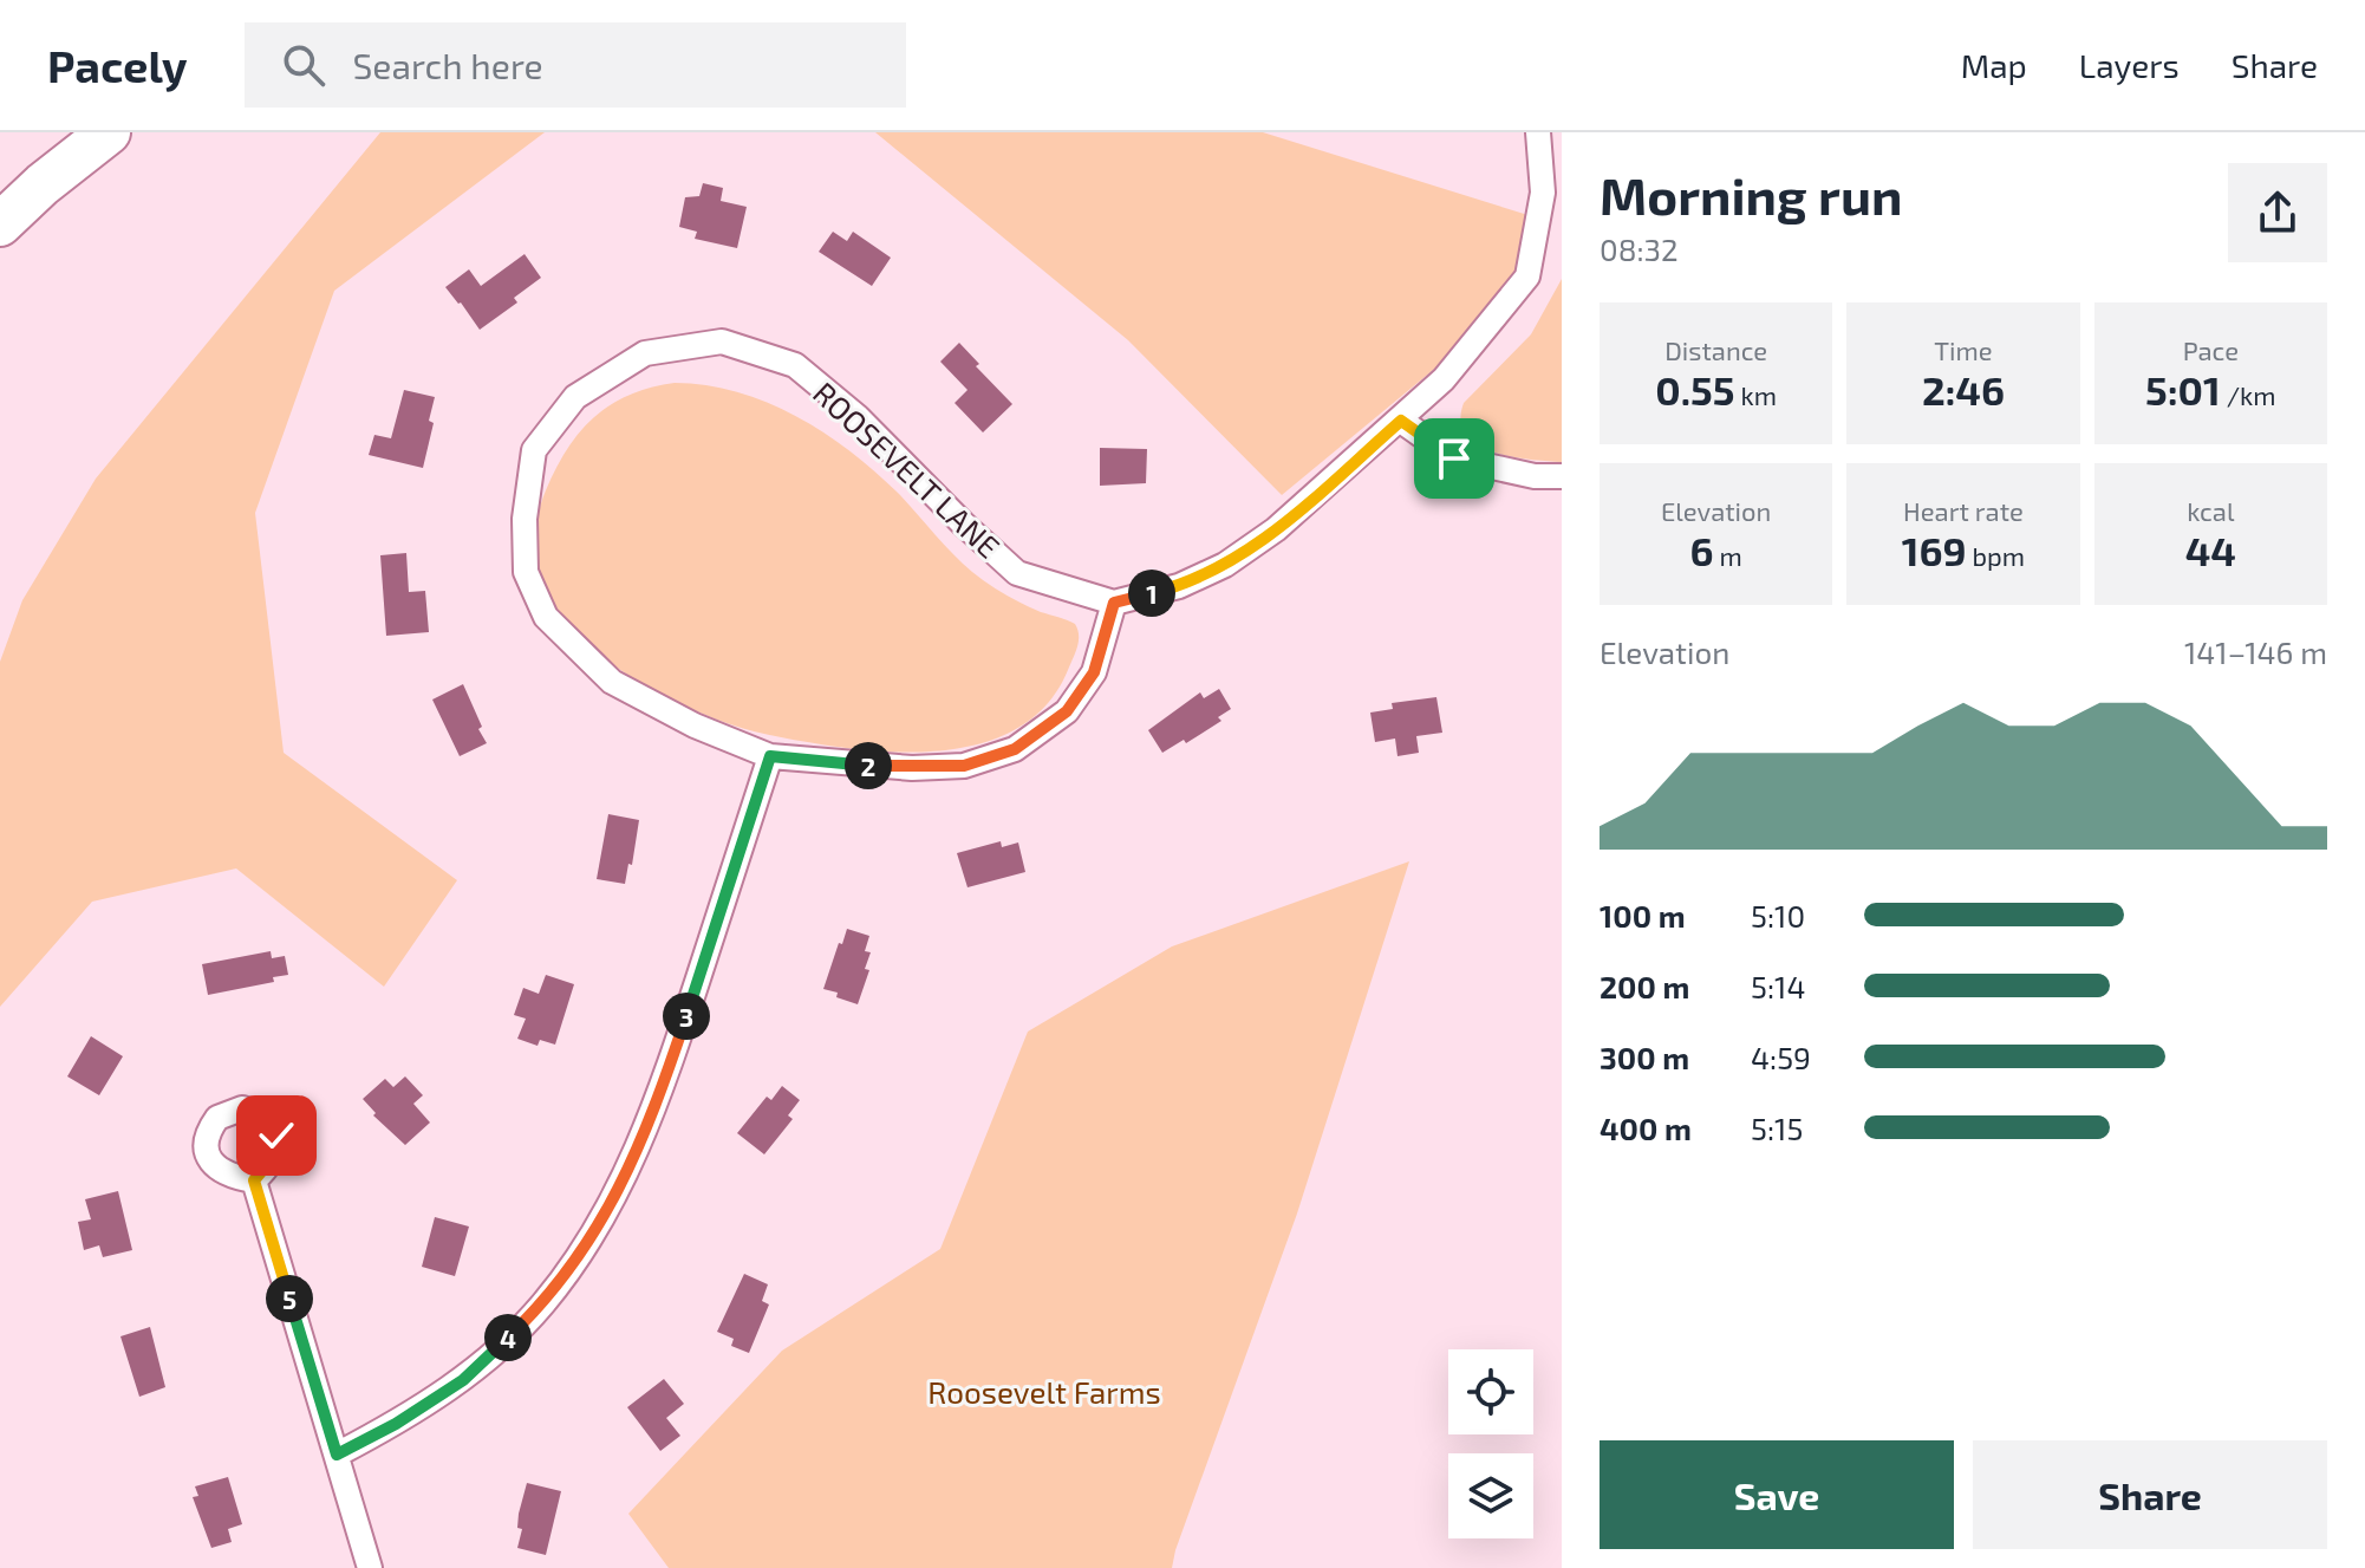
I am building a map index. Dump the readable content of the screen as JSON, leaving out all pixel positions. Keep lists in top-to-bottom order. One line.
{"streets":{"street":["ROOSEVELT LANE"]},"parks":["Roosevelt Farms"],"page":{"header":"Pacely","search":"Search here","nav":["Map","Layers","Share"],"heading":["Morning run","08:32"],"stats":[["Distance","0.55 km"],["Time","2:46"],["Pace","5:01 /km"],["Elevation","6 m"],["Heart rate","169 bpm"],["kcal","44"]],"pins":["1","2","3","5","4"],"chart":["Elevation","141–146 m"],"list":[{"name":"100 m","note":"5:10"},{"name":"200 m","note":"5:14"},{"name":"300 m","note":"4:59"},{"name":"400 m","note":"5:15"}],"buttons":["Save","Share"]}}
